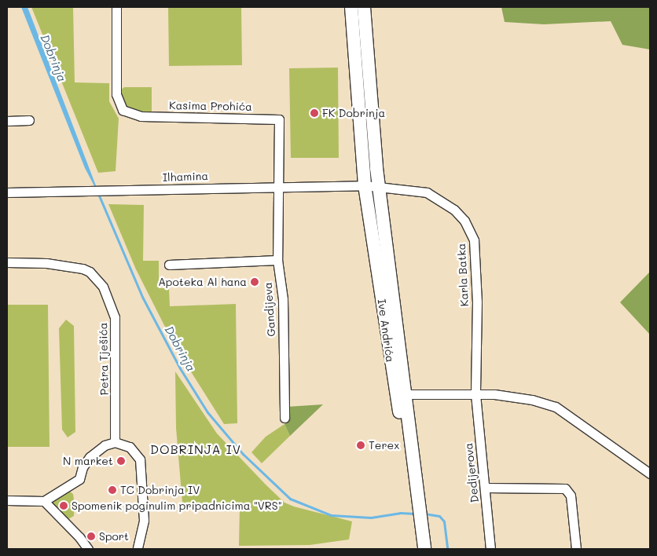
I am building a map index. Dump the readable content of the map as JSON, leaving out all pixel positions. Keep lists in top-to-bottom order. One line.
{"streets":{"main road":["Ive Andrića"],"street":["Kasima Prohića","Ilhamina","Karla Batka","Gandijeva","Petra Tješića","Dedijerova"]},"crossings":[["Kasima Prohića","Gandijeva"],["Ilhamina","Karla Batka"],["Ilhamina","Gandijeva"],["Ilhamina","Ive Andrića"],["Karla Batka","Ive Andrića"],["Karla Batka","Dedijerova"]],"districts":["DOBRINJA IV"],"water":["Dobrinja"],"places":["FK Dobrinja","Apoteka Al hana","Terex","N market","TC Dobrinja IV","Spomenik poginulim pripadnicima \"VRS\"","Sport"]}
